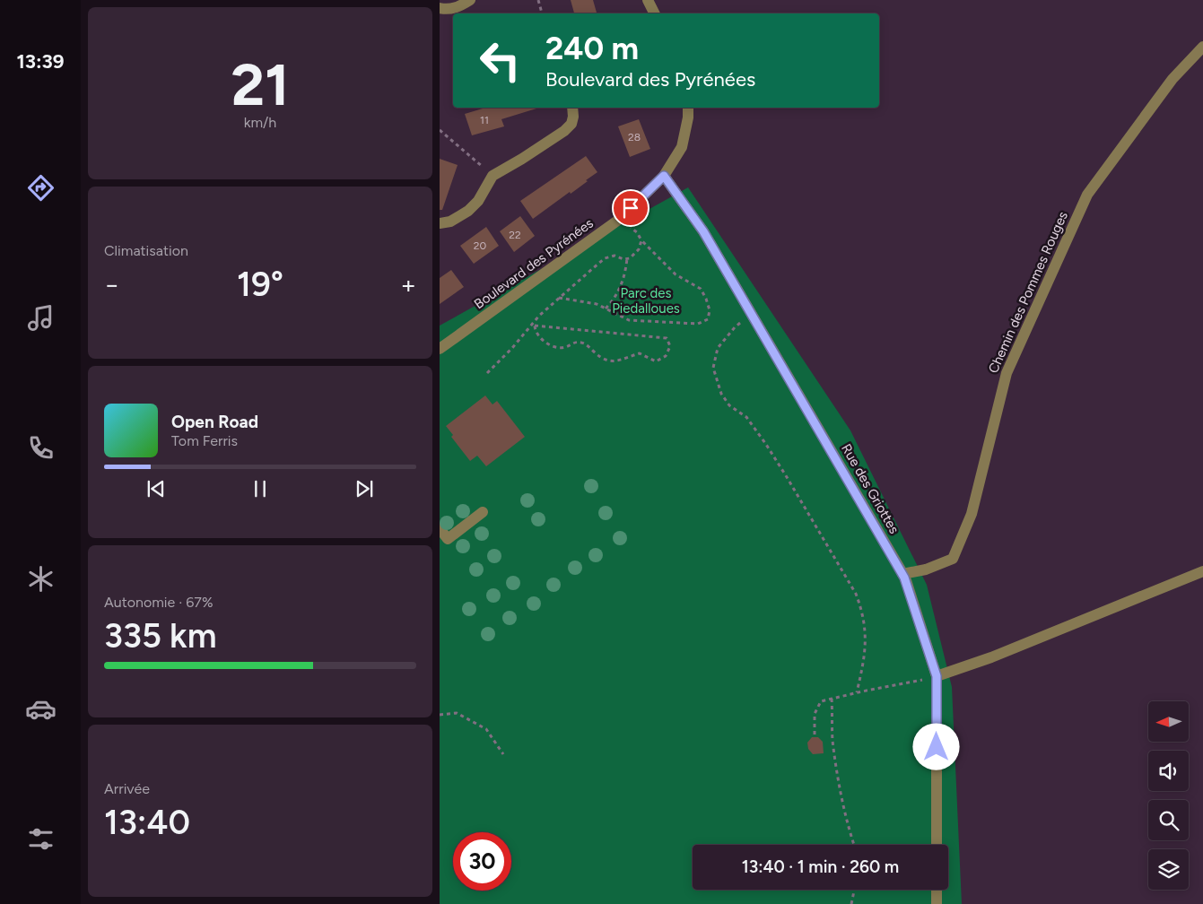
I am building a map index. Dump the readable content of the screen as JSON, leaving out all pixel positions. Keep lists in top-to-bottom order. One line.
{"streets":{"street":["Boulevard des Pyrénées","Chemin des Pommes Rouges","Rue des Griottes"]},"crossings":[["Boulevard des Pyrénées","Rue des Griottes"],["Chemin des Pommes Rouges","Rue des Griottes"]],"parks":["Parc des Piedalloues"],"house_numbers":["11","28","22","20"],"north":"left","page":{"tabs":"13:39","tile":[["21","km/h"],"Climatisation",["Autonomie · 67%","335 km"],["Arrivée","13:40"]],"turn":["240 m","Boulevard des Pyrénées"],"heat":["−","19°","+"],"song":["Open Road","Tom Ferris"],"limit":"30","trip":"13:40 · 1 min · 260 m"}}
